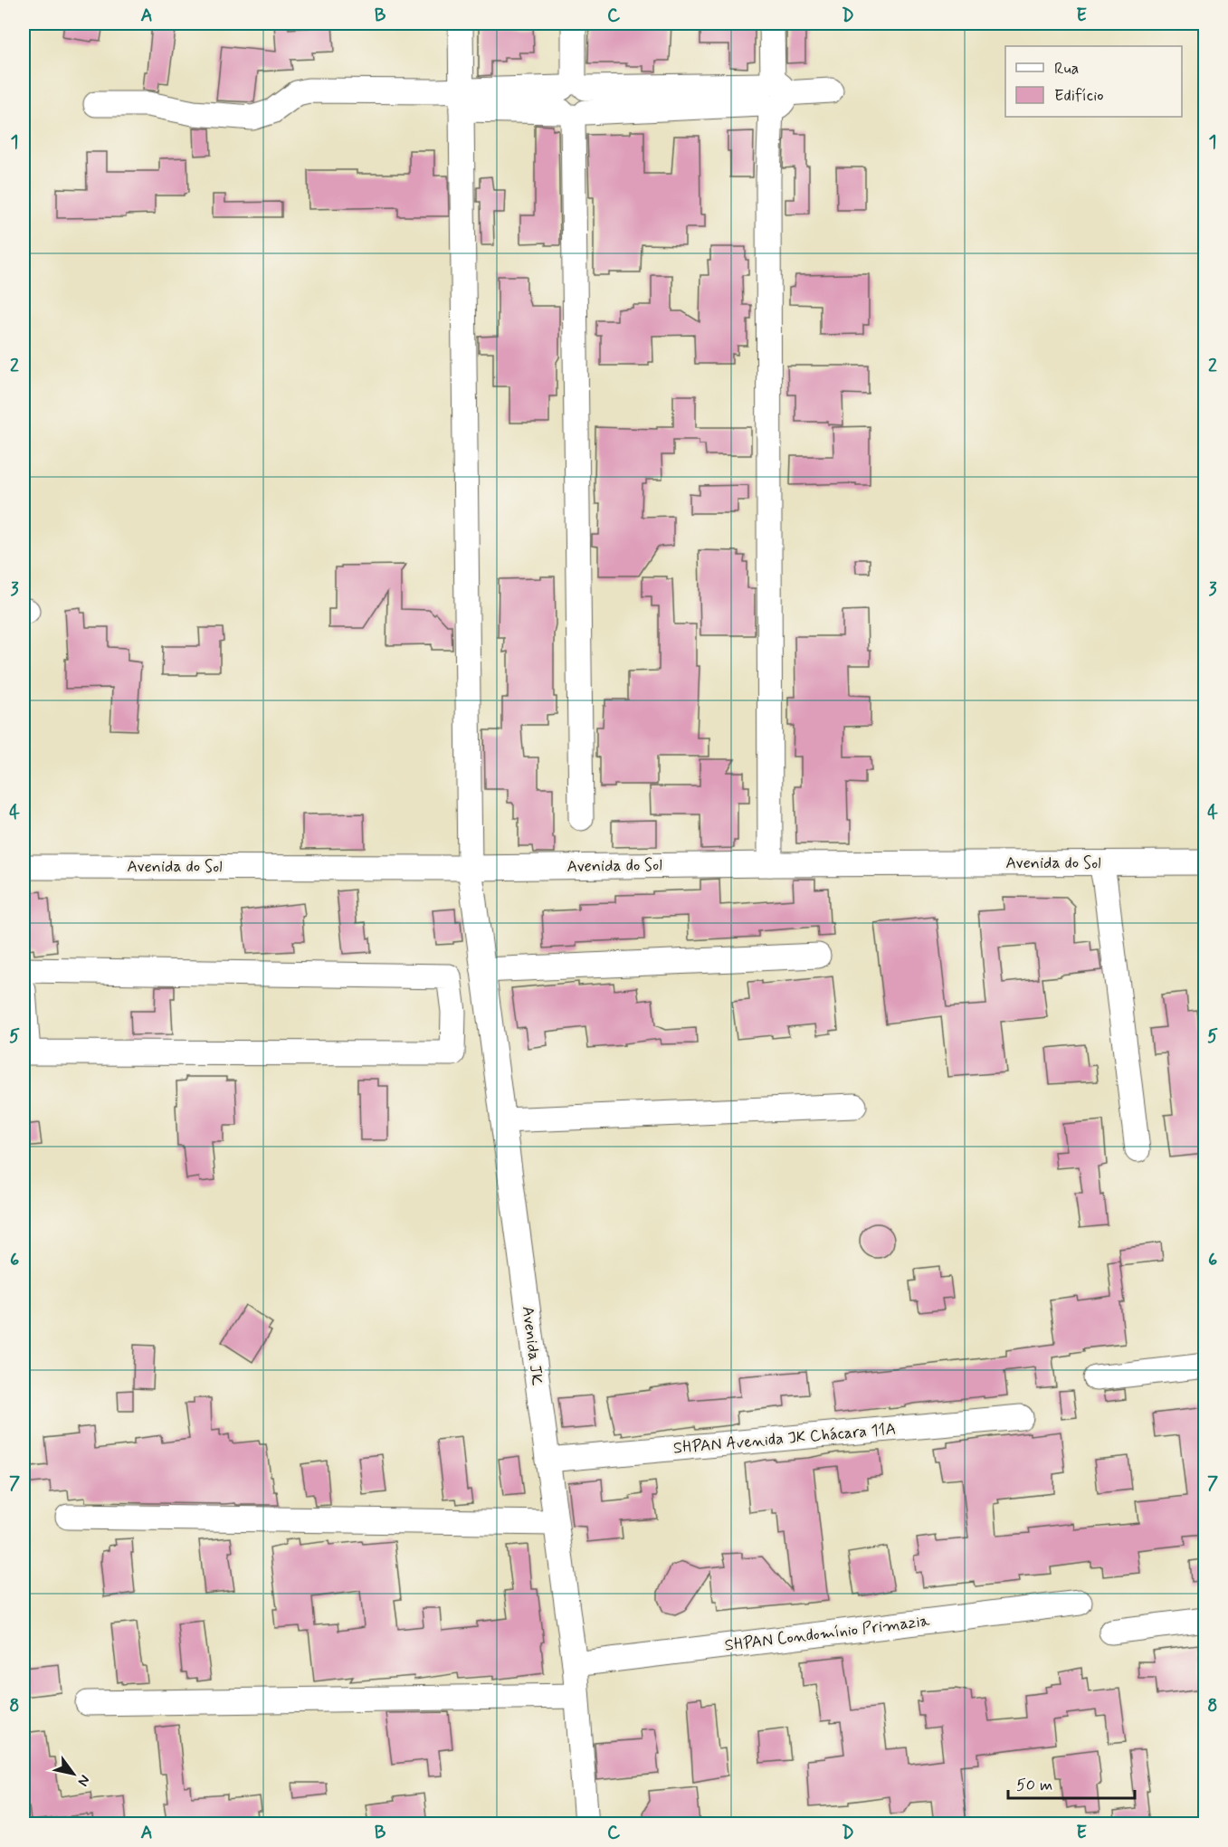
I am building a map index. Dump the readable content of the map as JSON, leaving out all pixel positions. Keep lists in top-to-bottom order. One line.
{"streets":{"street":["Avenida do Sol","Avenida JK","SHPAN Avenida JK Chácara 11A","SHPAN Condomínio Primazia"]},"crossings":[["Avenida do Sol","Avenida JK"],["Avenida JK","SHPAN Avenida JK Chácara 11A"],["Avenida JK","SHPAN Condomínio Primazia"]],"legend":["Rua","Edifício"],"scale_bar":"50 m","north":"bottom right","grid":{"columns":["A","B","C","D","E"],"rows":["1","2","3","4","5","6","7","8"]}}
